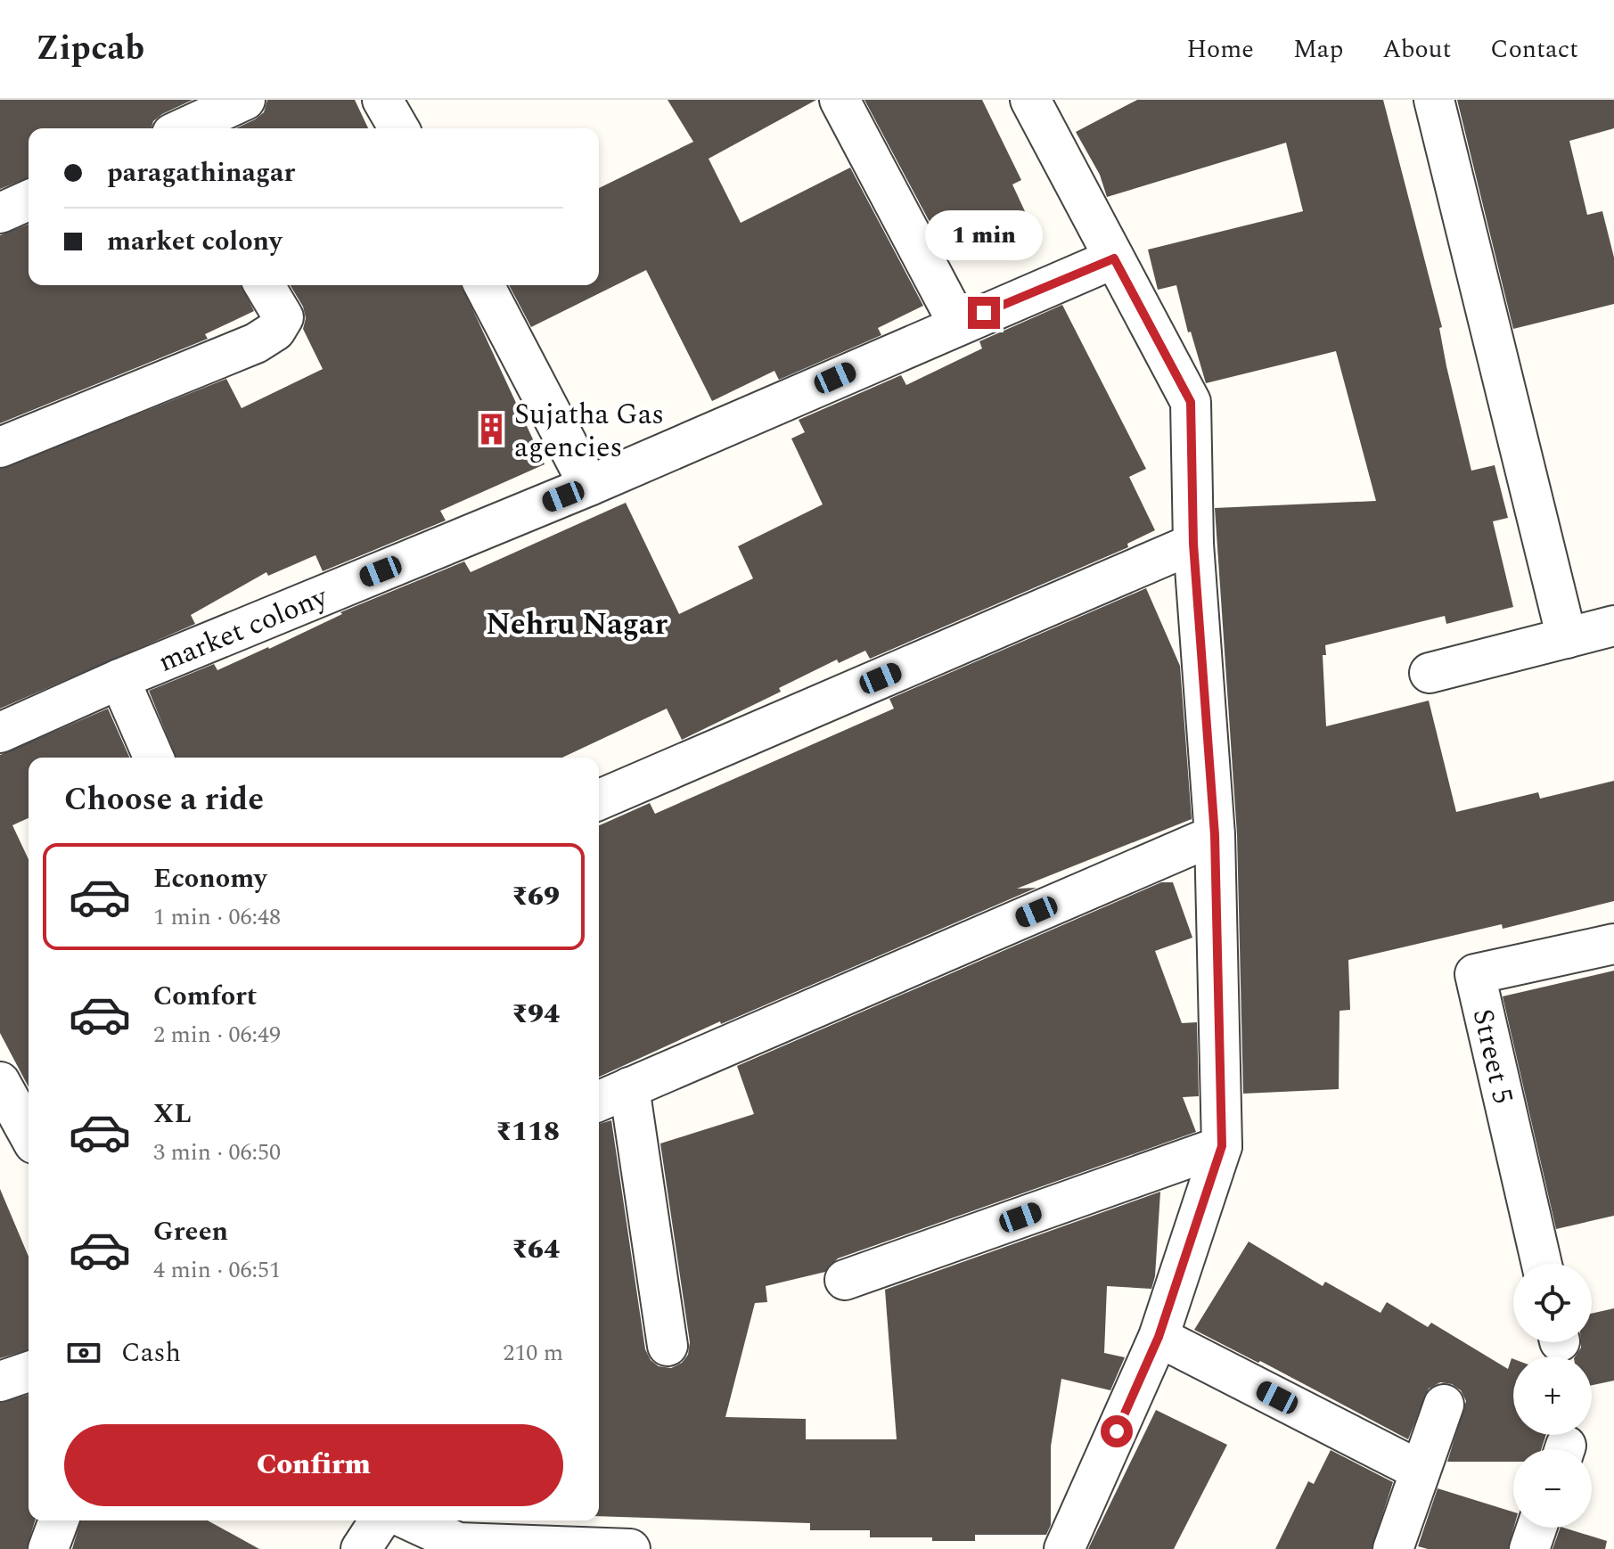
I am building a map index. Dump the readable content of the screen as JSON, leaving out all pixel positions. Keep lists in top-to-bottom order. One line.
{"streets":{"street":["market colony","Street 5"]},"districts":["Nehru Nagar"],"places":{"building":["Sujatha Gas agencies"]},"page":{"header":"Zipcab","nav":["Home","Map","About","Contact"],"banner":["paragathinagar","market colony"],"bubble":"1 min","heading":"Choose a ride","list":[{"name":"Economy","note":"1 min · 06:48","value":"₹69"},{"name":"Comfort","note":"2 min · 06:49","value":"₹94"},{"name":"XL","note":"3 min · 06:50","value":"₹118"},{"name":"Green","note":"4 min · 06:51","value":"₹64"}],"map_buttons":["+","−"],"pay":["Cash","210 m"],"buttons":"Confirm"}}
